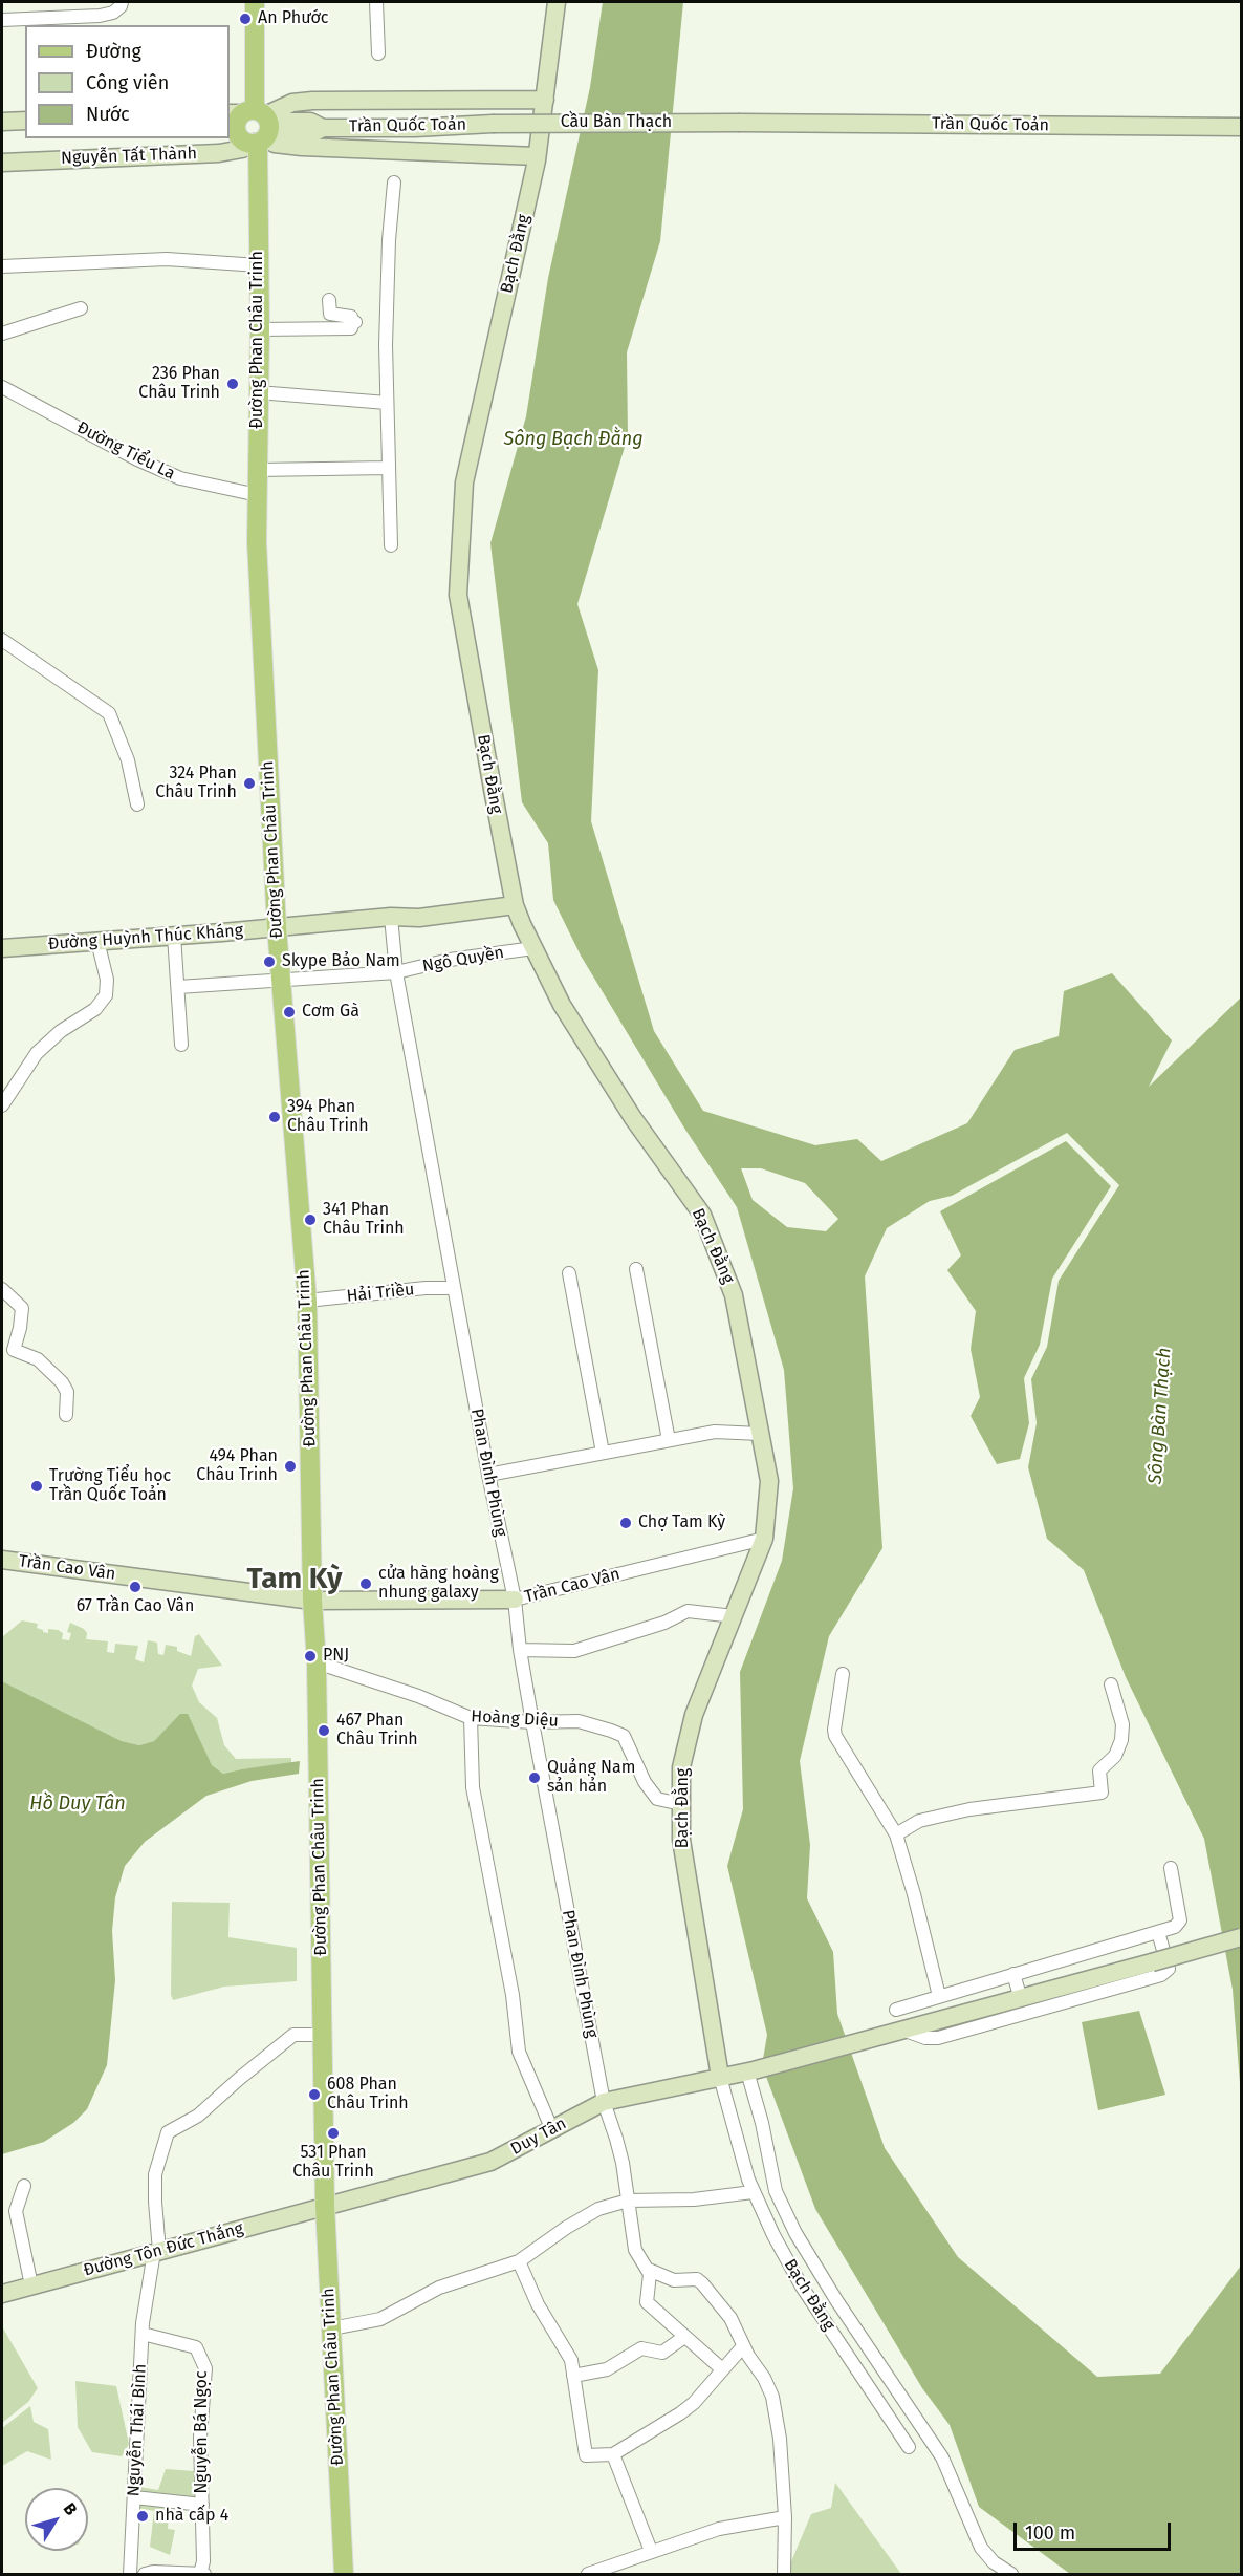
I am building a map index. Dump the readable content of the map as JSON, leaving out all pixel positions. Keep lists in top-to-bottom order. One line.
{"streets":{"main road":["Đường Phan Châu Trinh"],"street":["Cầu Bàn Thạch","Trần Quốc Toản","Nguyễn Tất Thành","Bạch Đằng","Đường Tiểu La","Đường Huỳnh Thúc Kháng","Ngô Quyền","Hải Triều","Phan Đình Phùng","Trần Cao Vân","Hoàng Diệu","Duy Tân","Đường Tôn Đức Thắng","Nguyễn Thái Bình","Nguyễn Bá Ngọc"]},"crossings":[["Cầu Bàn Thạch","Trần Quốc Toản"],["Trần Quốc Toản","Nguyễn Tất Thành"],["Trần Quốc Toản","Đường Phan Châu Trinh"],["Nguyễn Tất Thành","Đường Phan Châu Trinh"],["Bạch Đằng","Đường Huỳnh Thúc Kháng"],["Bạch Đằng","Ngô Quyền"],["Bạch Đằng","Trần Cao Vân"],["Bạch Đằng","Hoàng Diệu"],["Bạch Đằng","Duy Tân"],["Đường Phan Châu Trinh","Đường Tiểu La"],["Đường Phan Châu Trinh","Đường Huỳnh Thúc Kháng"],["Đường Phan Châu Trinh","Ngô Quyền"],["Đường Phan Châu Trinh","Hải Triều"],["Đường Phan Châu Trinh","Trần Cao Vân"],["Đường Phan Châu Trinh","Hoàng Diệu"],["Đường Phan Châu Trinh","Duy Tân"],["Đường Phan Châu Trinh","Đường Tôn Đức Thắng"],["Đường Phan Châu Trinh","Nguyễn Thái Bình"],["Đường Huỳnh Thúc Kháng","Phan Đình Phùng"],["Ngô Quyền","Phan Đình Phùng"],["Hải Triều","Phan Đình Phùng"],["Phan Đình Phùng","Trần Cao Vân"],["Phan Đình Phùng","Hoàng Diệu"],["Phan Đình Phùng","Duy Tân"],["Duy Tân","Đường Tôn Đức Thắng"],["Đường Tôn Đức Thắng","Nguyễn Thái Bình"],["Nguyễn Thái Bình","Nguyễn Bá Ngọc"]],"districts":["Tam Kỳ"],"water":["Sông Bạch Đằng","Sông Bàn Thạch","Hồ Duy Tân"],"places":["An Phước","236 Phan Châu Trinh","324 Phan Châu Trinh","Skype Bảo Nam","Cơm Gà","394 Phan Châu Trinh","341 Phan Châu Trinh","494 Phan Châu Trinh","Trường Tiểu học Trần Quốc Toản","Chợ Tam Kỳ","cửa hàng hoàng nhung galaxy","67 Trần Cao Vân","PNJ","467 Phan Châu Trinh","Quảng Nam sản hản","608 Phan Châu Trinh","531 Phan Châu Trinh","nhà cấp 4"],"legend":["Đường","Công viên","Nước"],"scale_bar":"100 m","north":"top right"}
